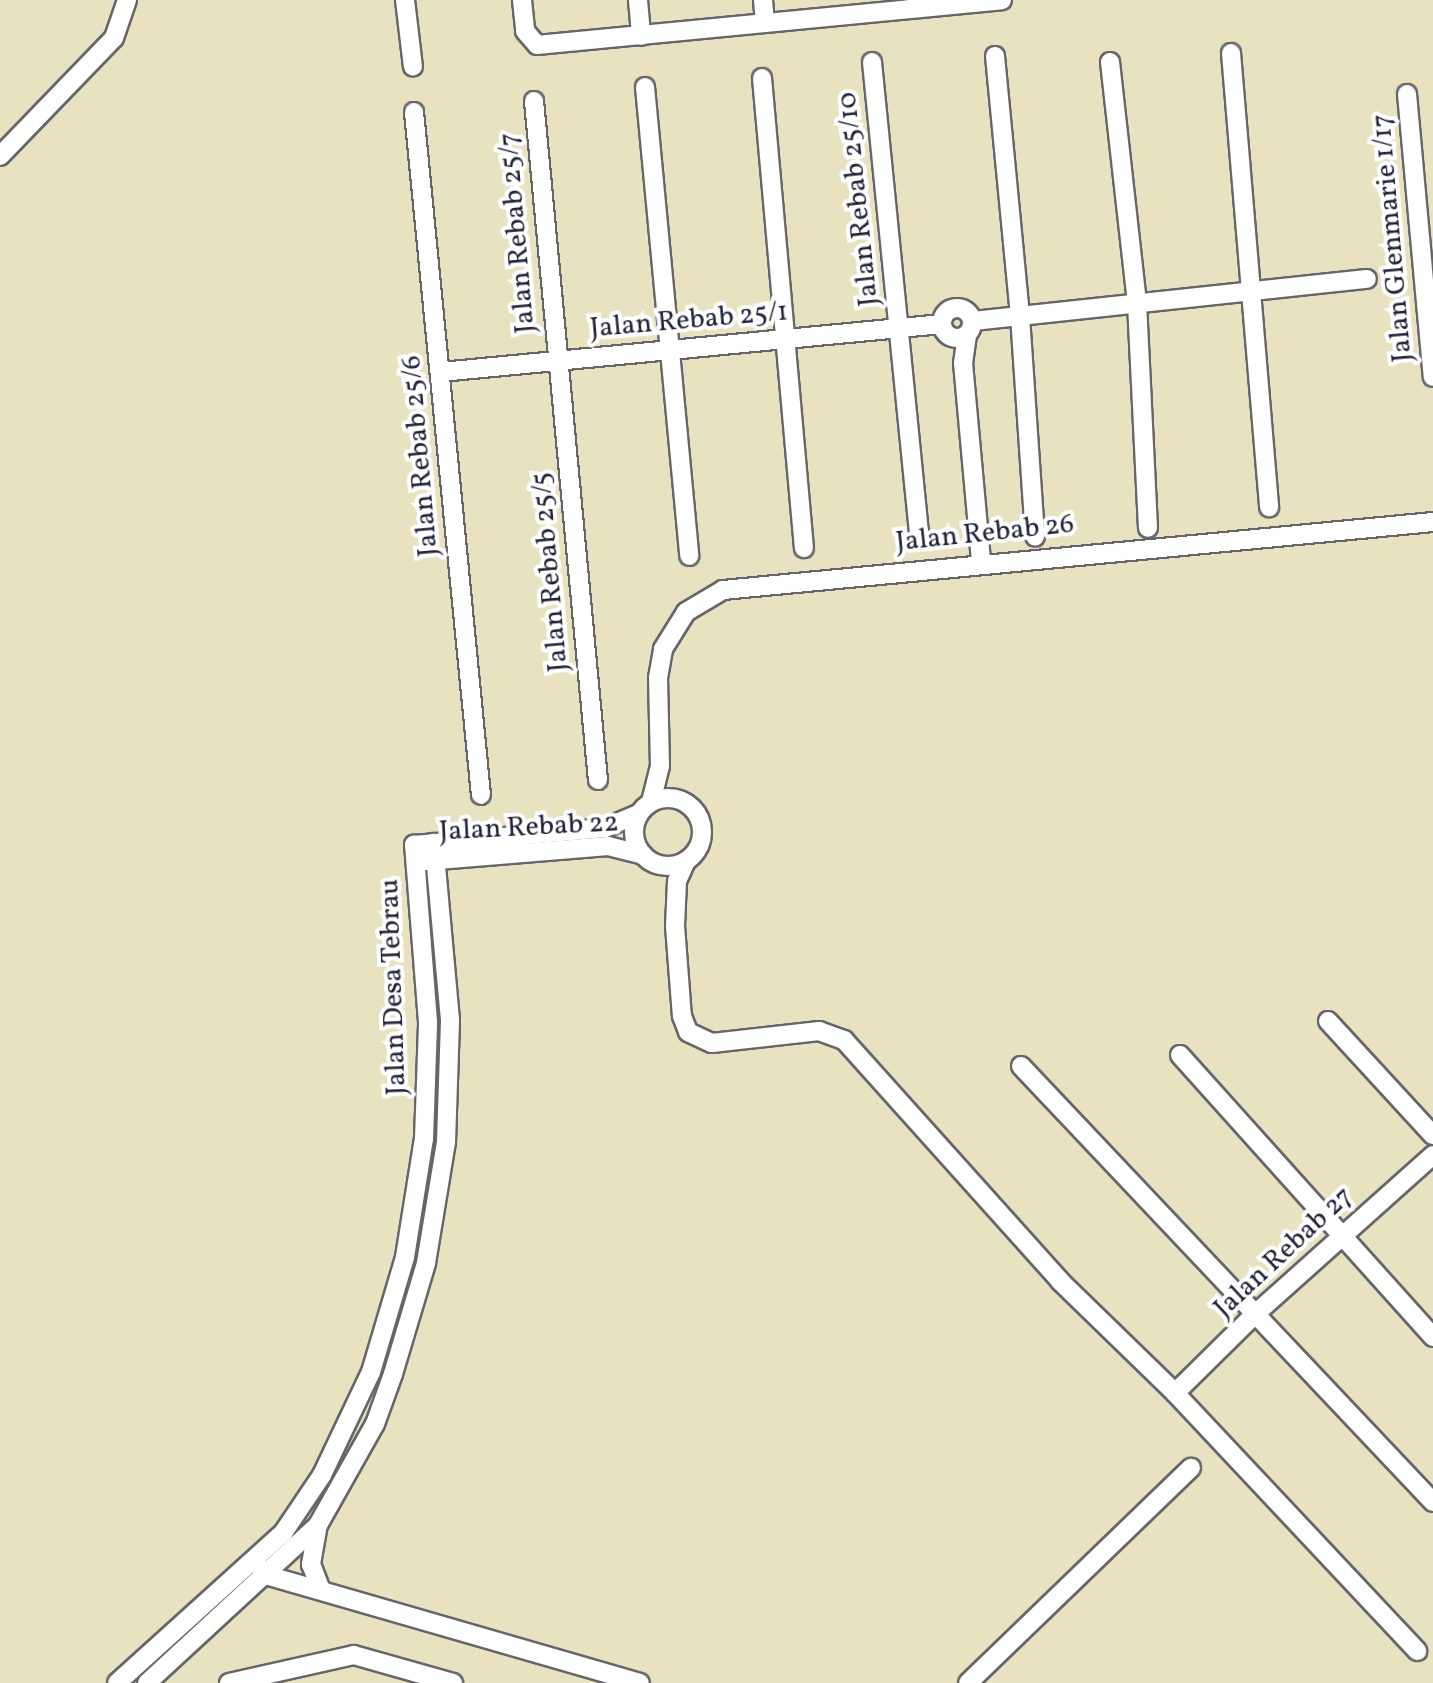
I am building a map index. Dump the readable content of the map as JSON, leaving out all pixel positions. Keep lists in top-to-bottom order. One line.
{"streets":{"street":["Jalan Rebab 25/10","Jalan Rebab 25/7","Jalan Glenmarie 1/17","Jalan Rebab 25/1","Jalan Rebab 25/6","Jalan Rebab 26","Jalan Rebab 25/5","Jalan Rebab 22","Jalan Desa Tebrau","Jalan Rebab 27"]},"crossings":[["Jalan Rebab 25/10","Jalan Rebab 25/1"],["Jalan Rebab 25/7","Jalan Rebab 25/1"],["Jalan Rebab 25/7","Jalan Rebab 25/5"],["Jalan Rebab 25/1","Jalan Rebab 25/6"],["Jalan Rebab 25/1","Jalan Rebab 25/5"],["Jalan Rebab 26","Jalan Rebab 22"],["Jalan Rebab 22","Jalan Desa Tebrau"]]}
